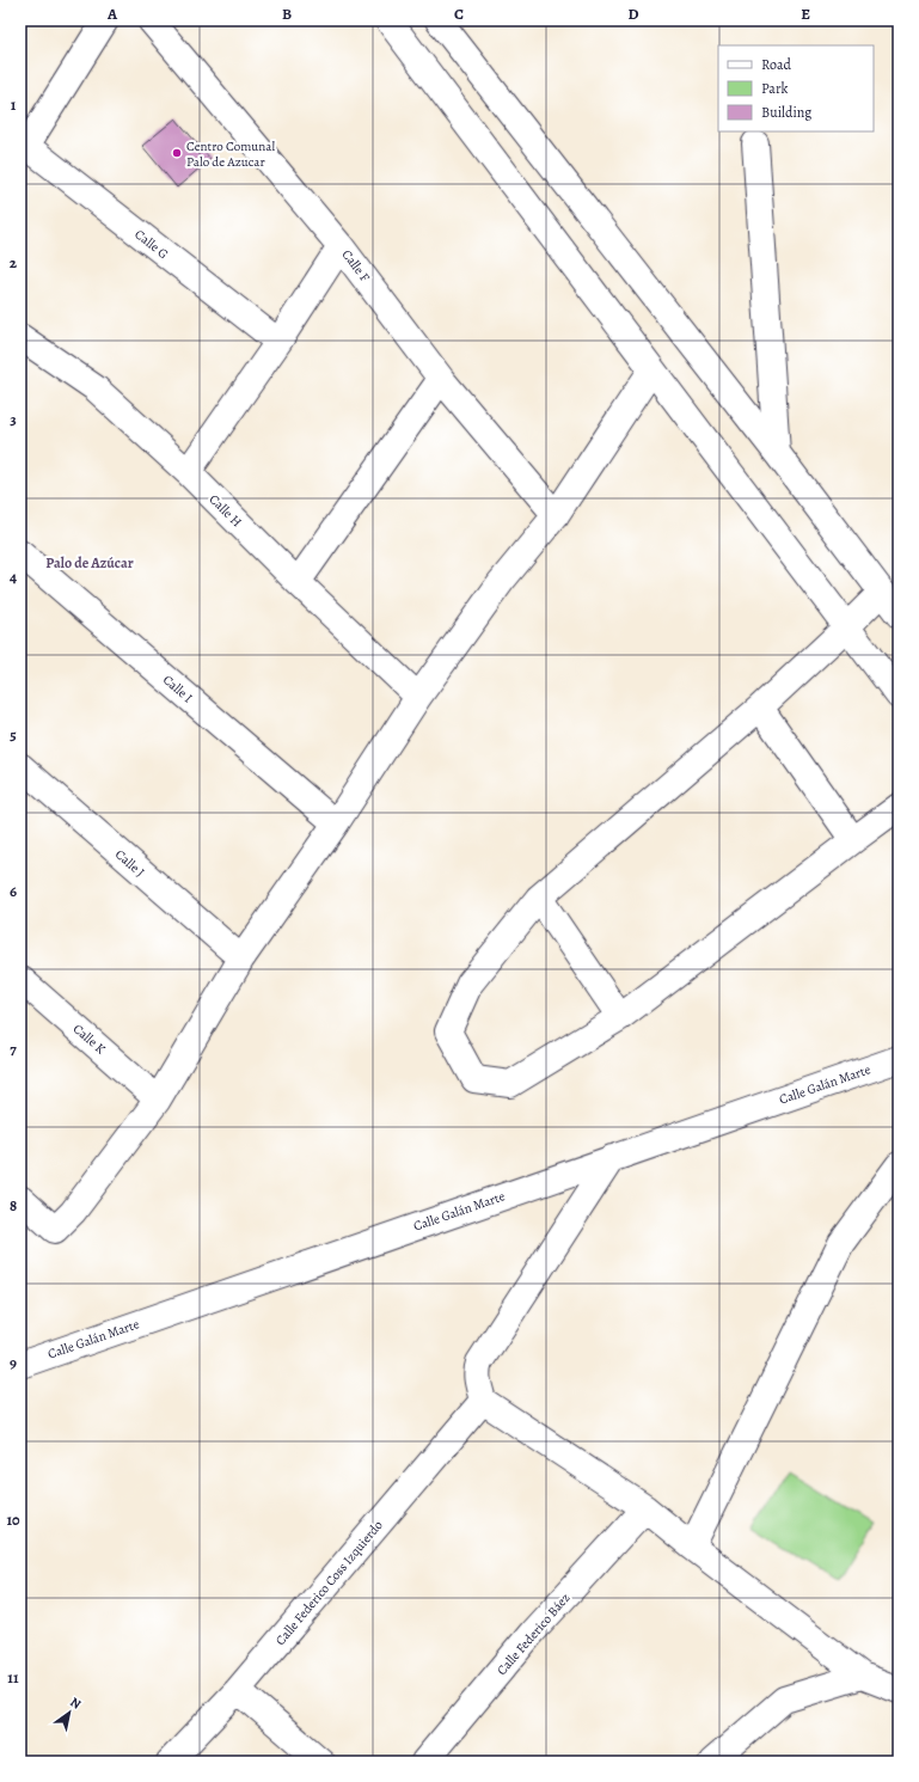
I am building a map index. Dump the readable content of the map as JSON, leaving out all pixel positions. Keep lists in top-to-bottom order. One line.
{"streets":{"street":["Calle G","Calle F","Calle H","Calle I","Calle J","Calle K","Calle Galán Marte","Calle Federico Coss Izquierdo","Calle Federico Báez"]},"districts":["Palo de Azúcar"],"places":["Centro Comunal Palo de Azucar"],"legend":["Road","Park","Building"],"north":"top right","grid":{"columns":["A","B","C","D","E"],"rows":["1","2","3","4","5","6","7","8","9","10","11"]}}
